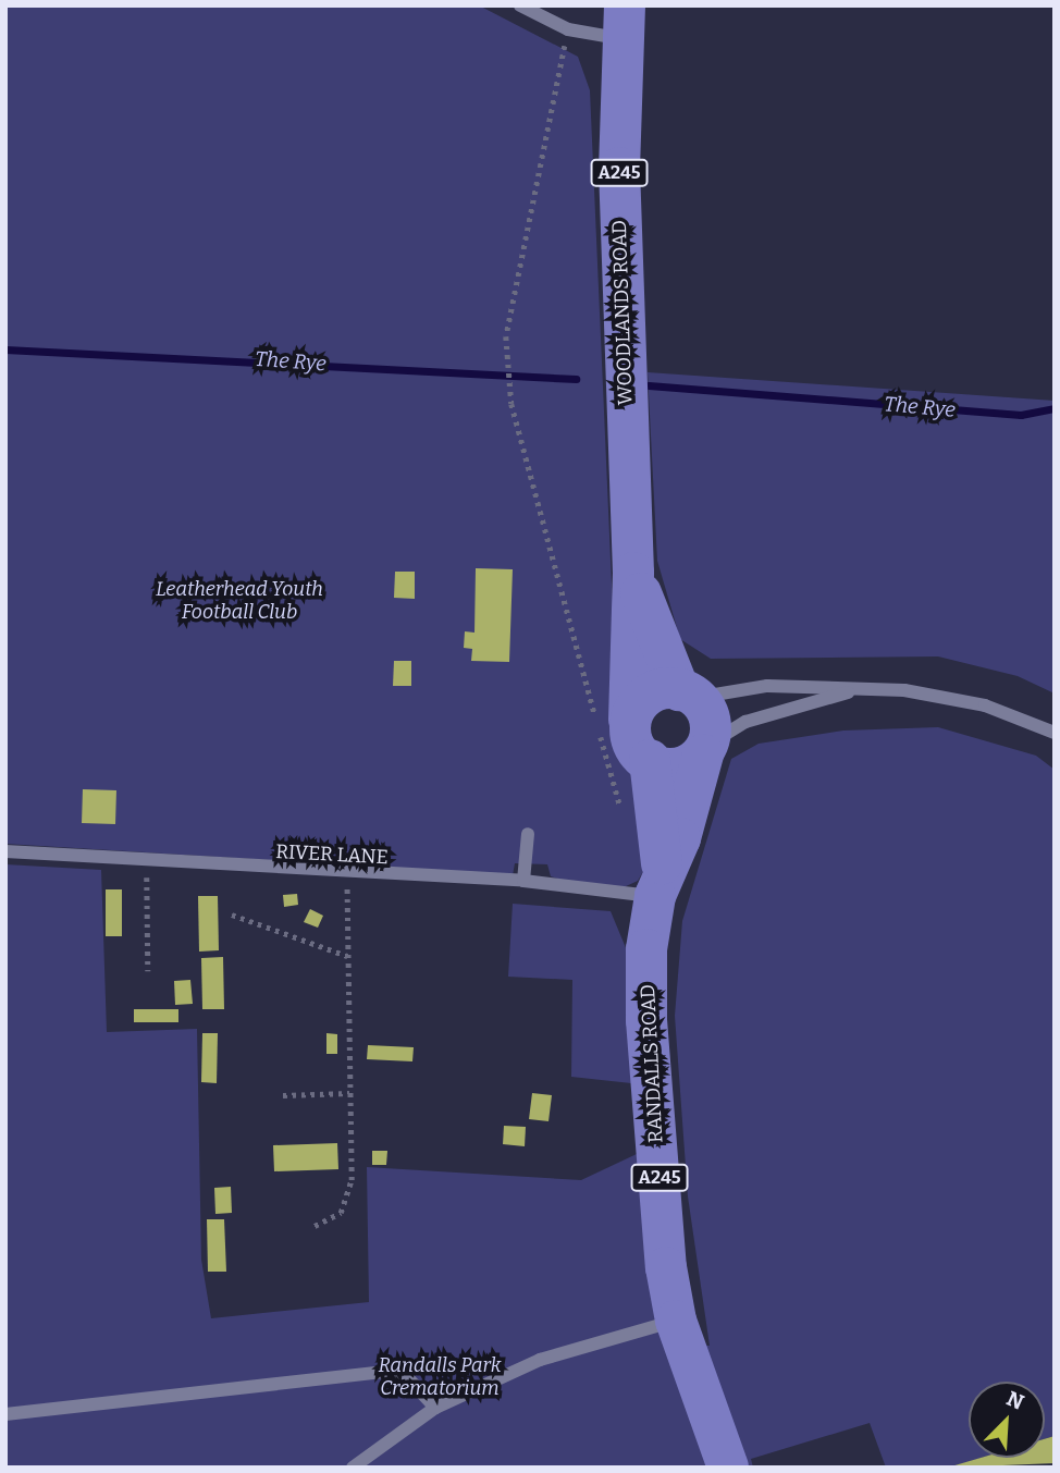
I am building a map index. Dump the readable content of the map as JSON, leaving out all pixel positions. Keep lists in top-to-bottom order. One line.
{"streets":{"main road":["A245","WOODLANDS ROAD","RANDALLS ROAD"],"lane":["RIVER LANE"]},"crossings":[["A245","WOODLANDS ROAD"],["A245","RIVER LANE"],["A245","RANDALLS ROAD"],["RIVER LANE","RANDALLS ROAD"]],"water":["The Rye"],"parks":["Leatherhead Youth Football Club","Randalls Park Crematorium"],"north":"top right"}
